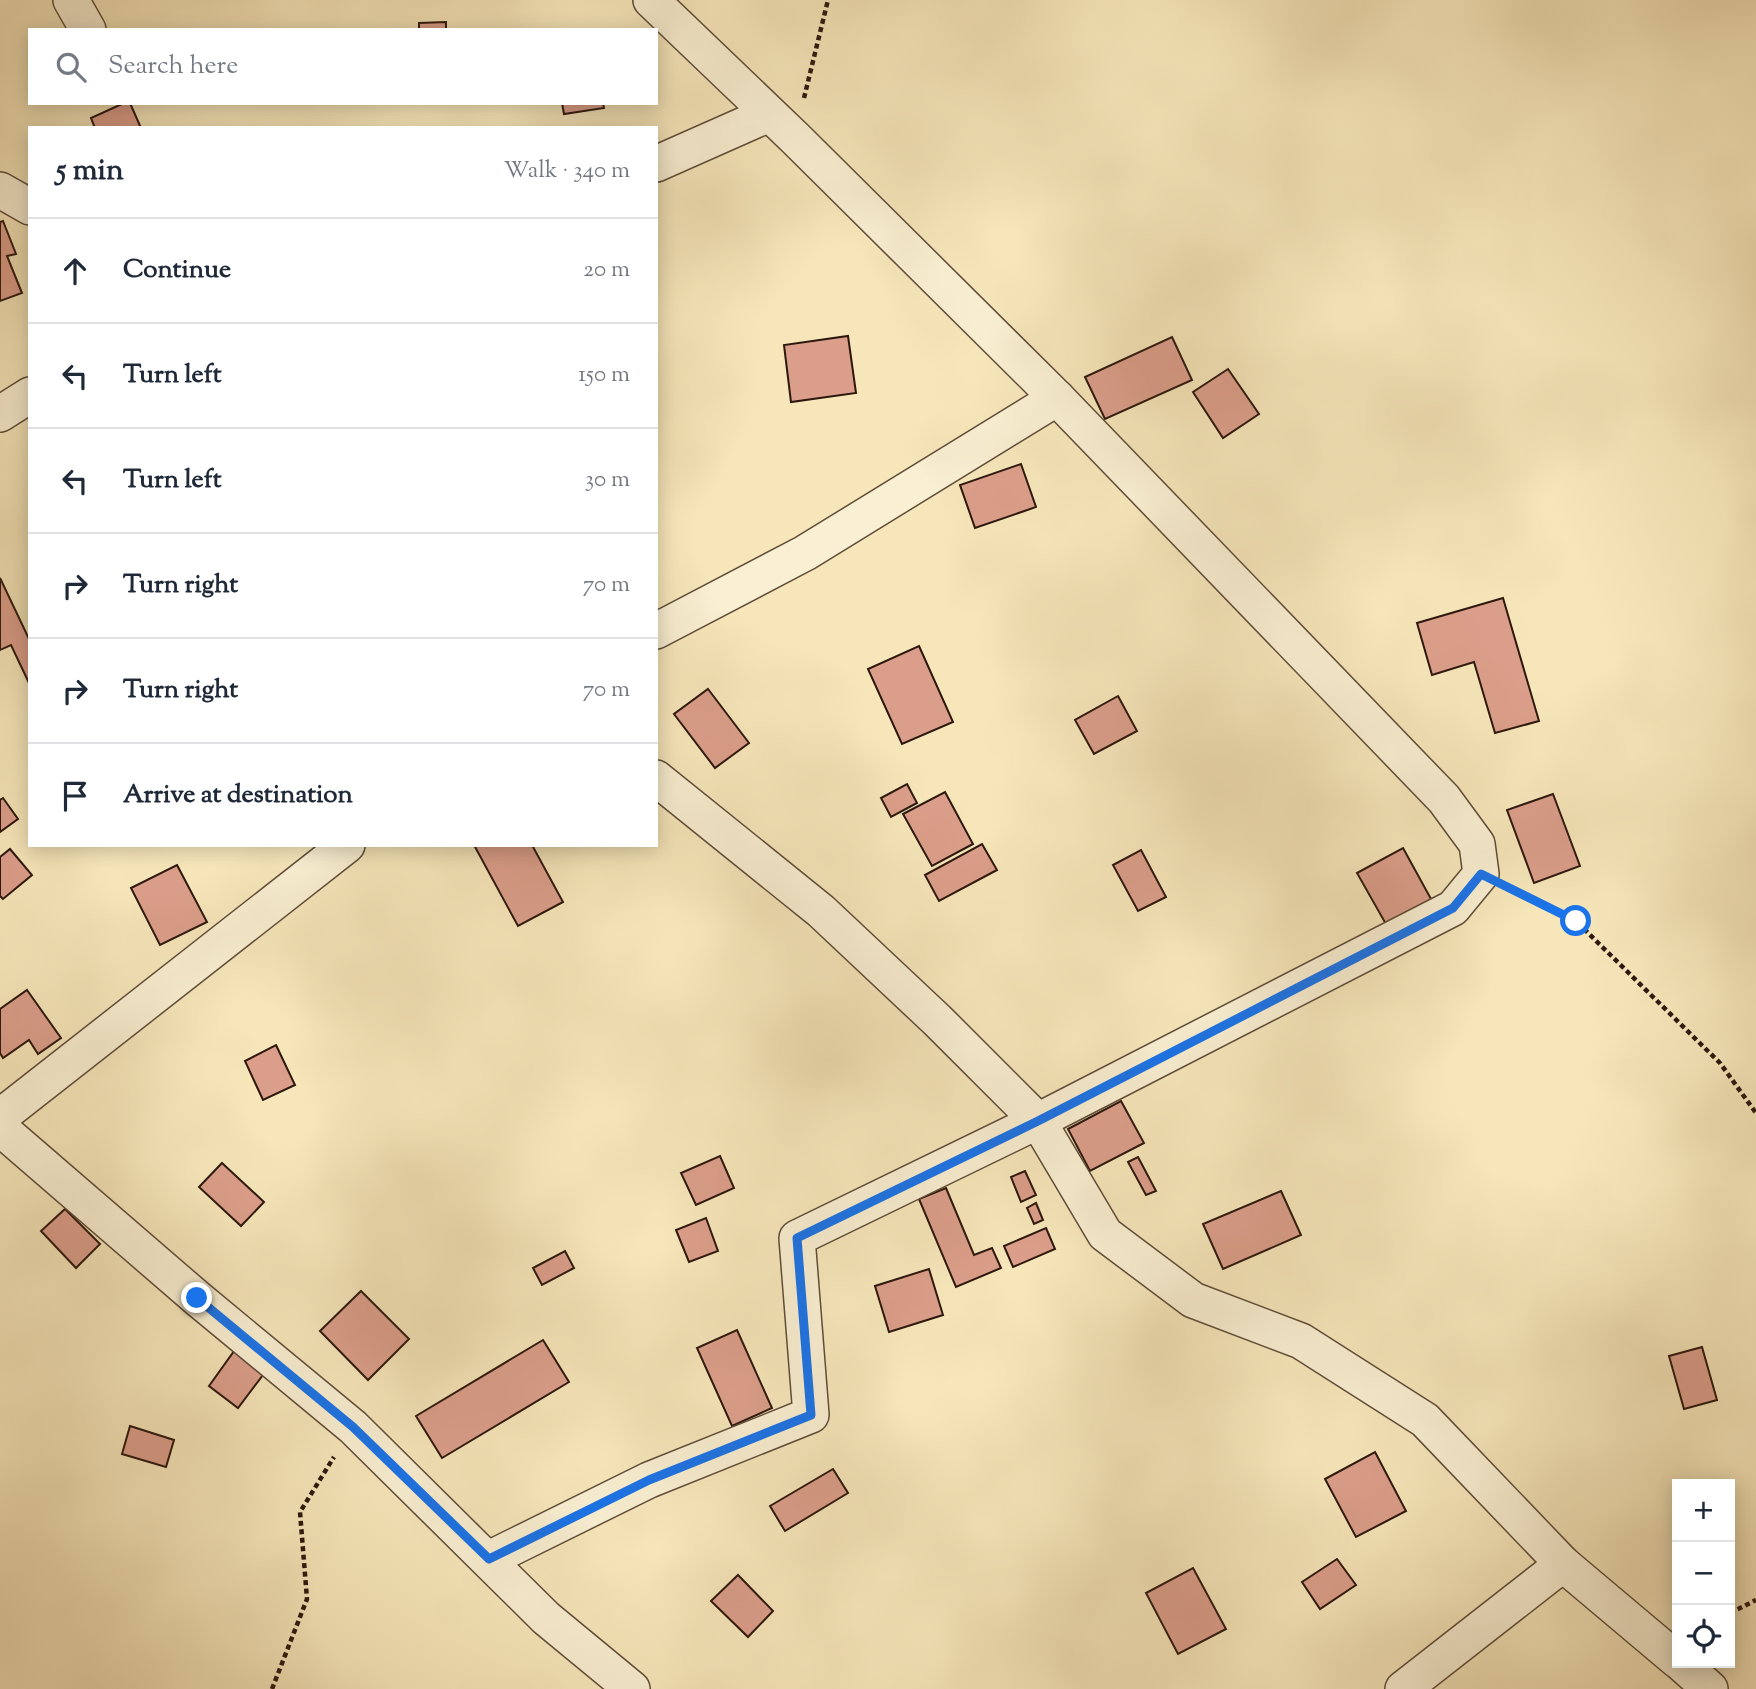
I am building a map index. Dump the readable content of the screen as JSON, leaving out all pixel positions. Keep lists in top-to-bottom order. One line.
{"page":{"search":"Search here","heading":["5 min","Walk · 340 m"],"list":[["Continue","20 m"],["Turn left","150 m"],["Turn left","30 m"],["Turn right","70 m"],["Turn right","70 m"],"Arrive at destination"],"map_buttons":["+","−"]}}
